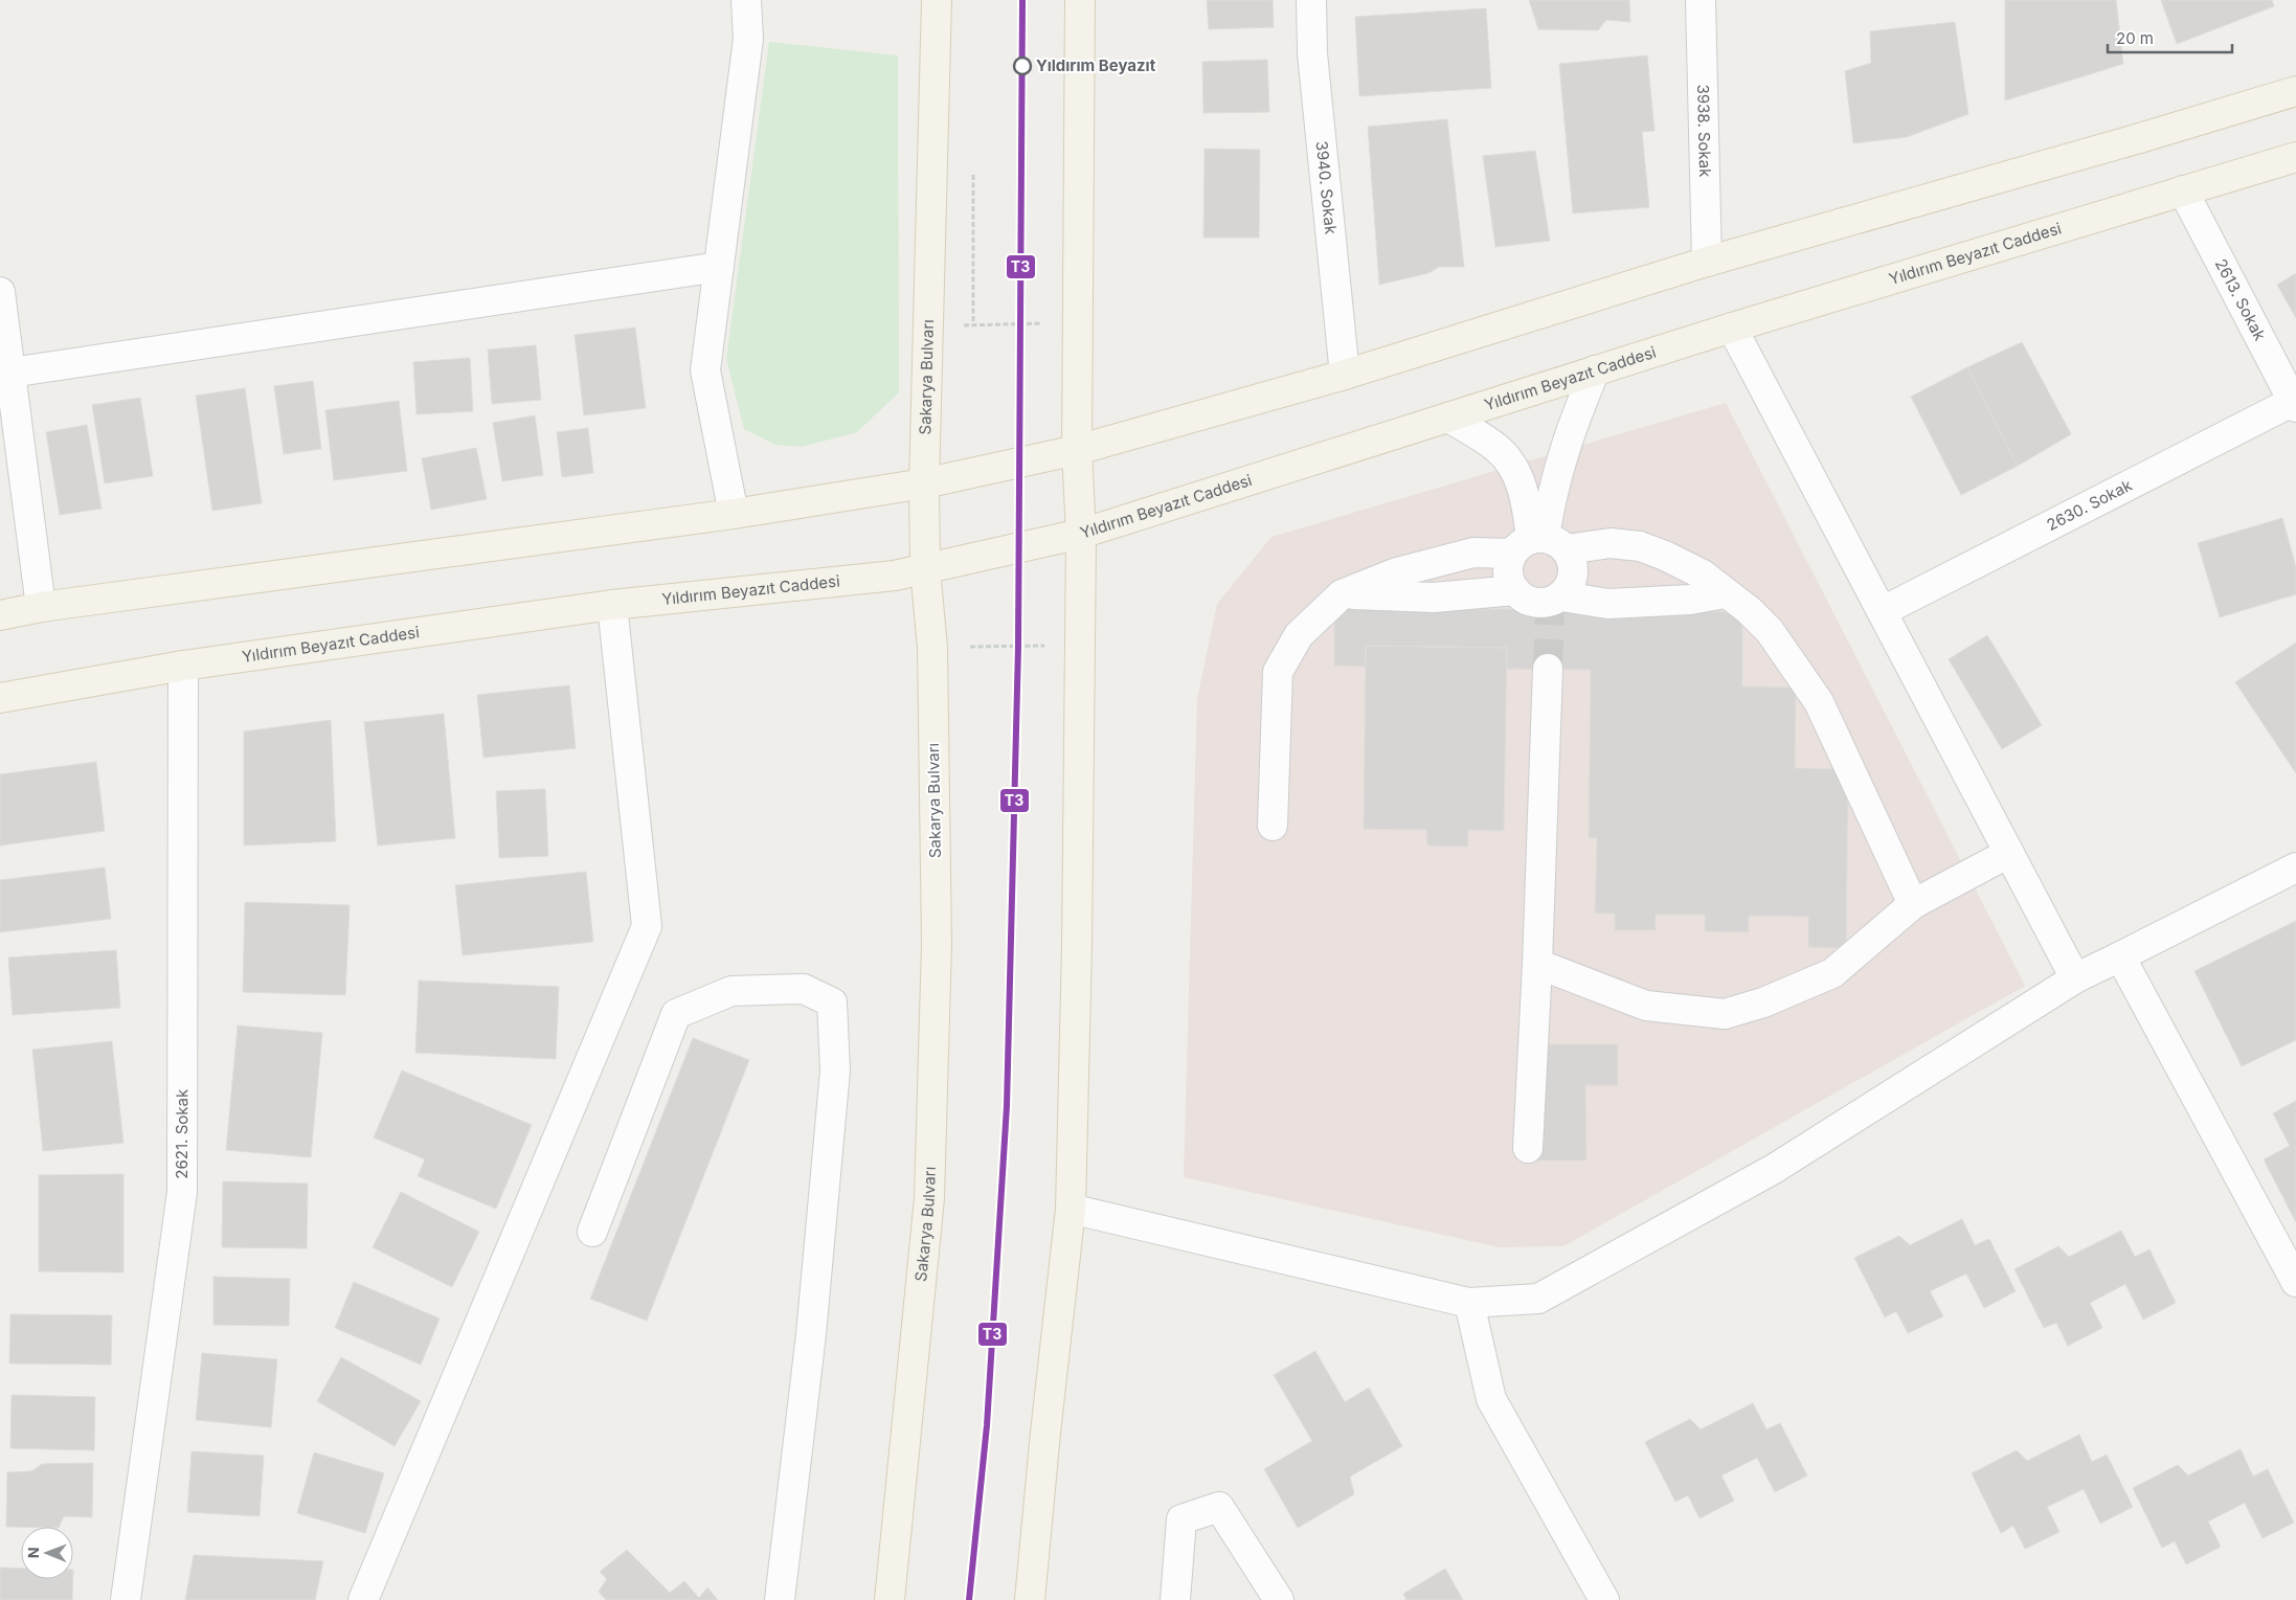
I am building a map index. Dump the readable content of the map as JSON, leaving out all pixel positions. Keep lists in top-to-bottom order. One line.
{"streets":{"main road":["Yıldırım Beyazıt Caddesi","Sakarya Bulvarı"],"street":["3938. Sokak","3940. Sokak","2613. Sokak","2630. Sokak","2621. Sokak"]},"crossings":[["Yıldırım Beyazıt Caddesi","2613. Sokak"],["Yıldırım Beyazıt Caddesi","Sakarya Bulvarı"],["Yıldırım Beyazıt Caddesi","2621. Sokak"],["2613. Sokak","2630. Sokak"]],"places":["Yıldırım Beyazıt"],"lines":["transit line T3"],"scale_bar":"20 m","north":"left"}
